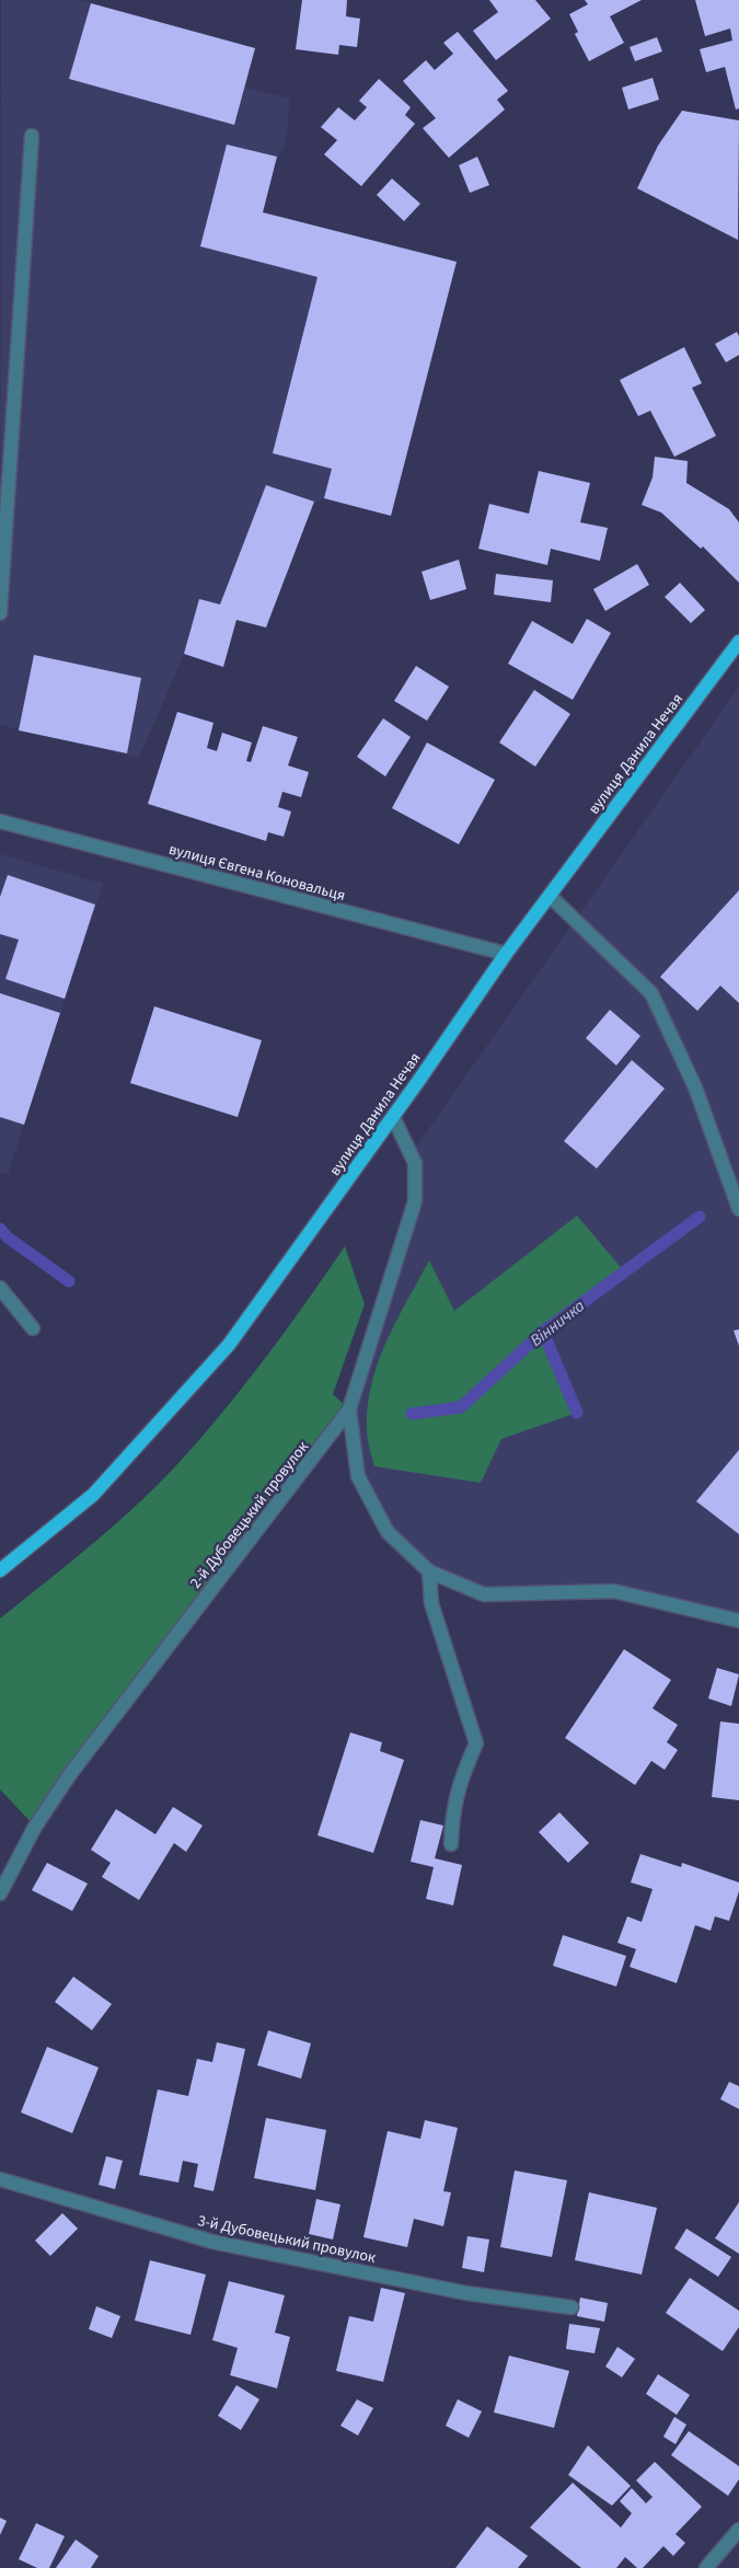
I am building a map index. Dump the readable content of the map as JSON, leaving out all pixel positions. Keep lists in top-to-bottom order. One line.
{"streets":{"main road":["вулиця Данила Нечая"],"street":["вулиця Євгена Коновальця","2-й Дубовецький провулок","3-й Дубовецький провулок"]},"crossings":[["вулиця Данила Нечая","вулиця Євгена Коновальця"],["вулиця Данила Нечая","2-й Дубовецький провулок"]],"water":["Вінничка"]}
